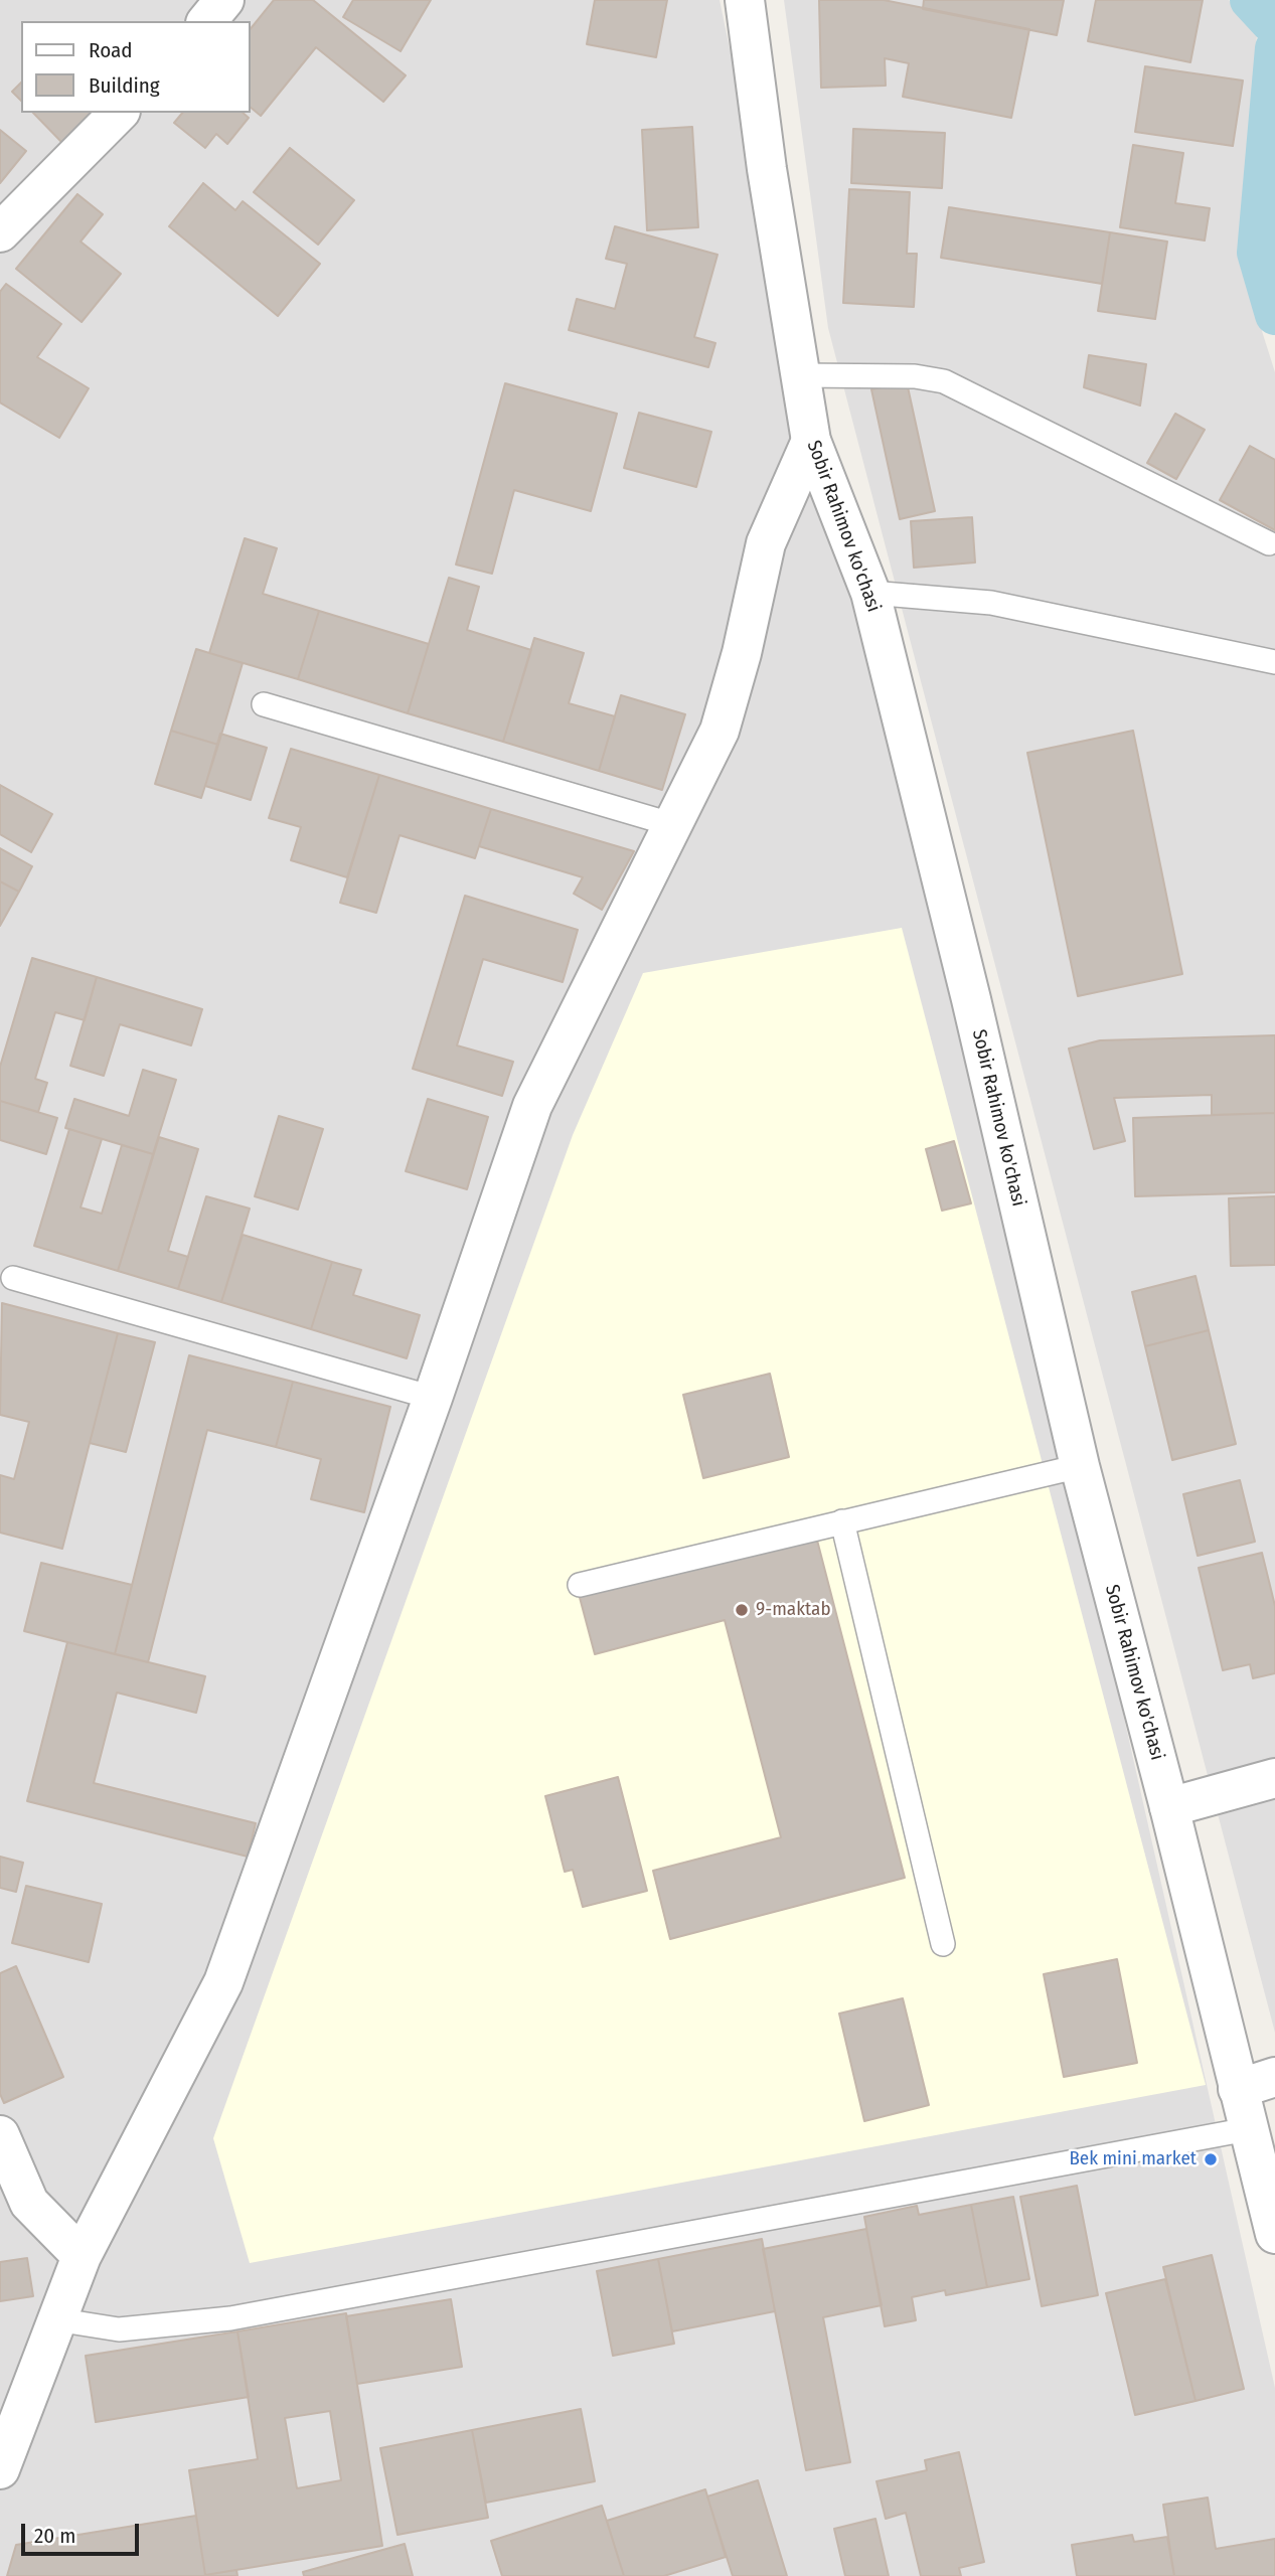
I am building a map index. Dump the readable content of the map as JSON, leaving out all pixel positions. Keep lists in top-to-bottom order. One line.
{"streets":{"street":["Sobir Rahimov ko'chasi"]},"places":["9-maktab","Bek mini market"],"legend":["Road","Building"],"scale_bar":"20 m"}
